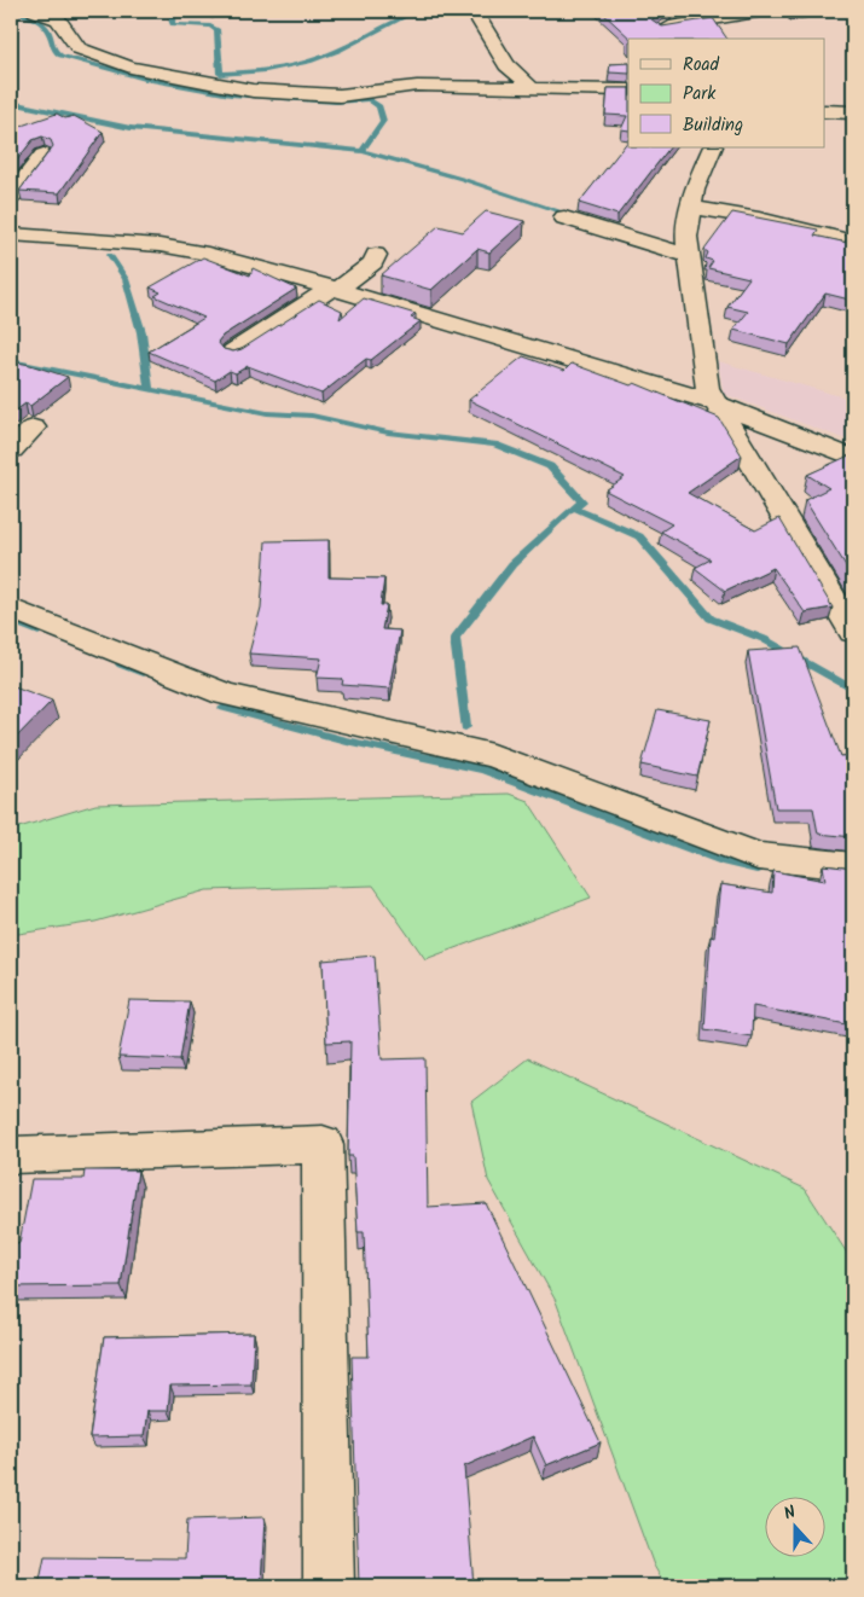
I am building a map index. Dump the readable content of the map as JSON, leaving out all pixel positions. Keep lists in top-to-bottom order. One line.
{"legend":["Road","Park","Building"],"north":"top"}
